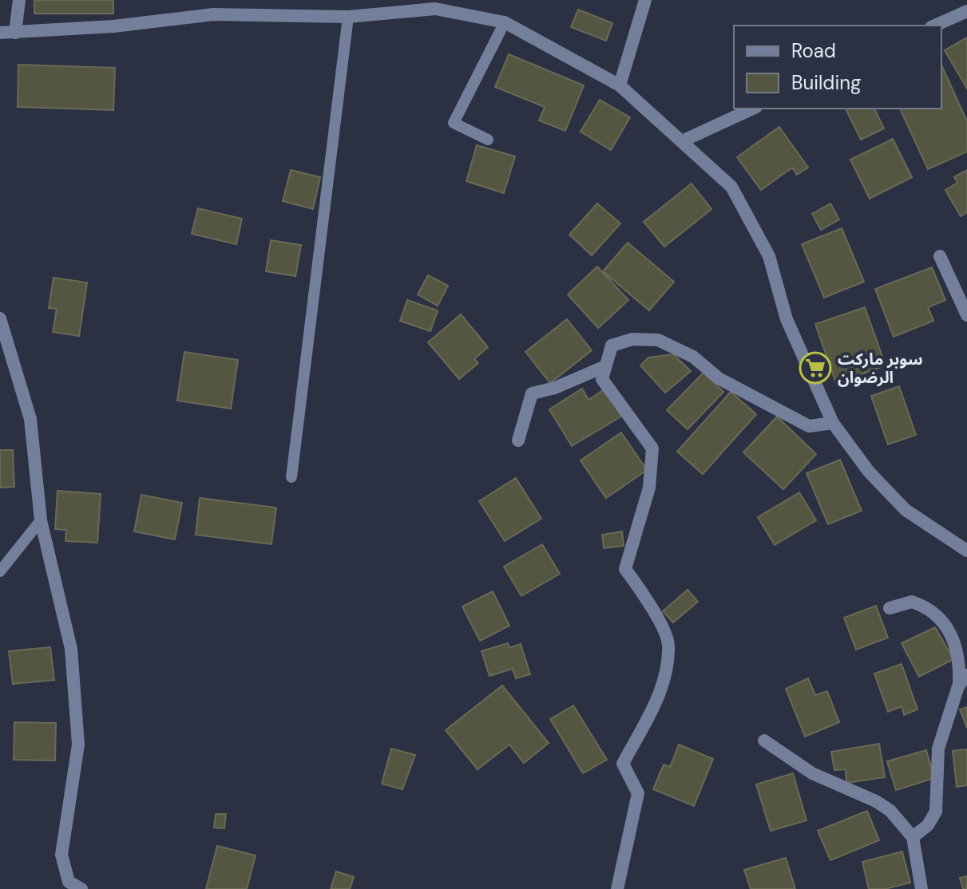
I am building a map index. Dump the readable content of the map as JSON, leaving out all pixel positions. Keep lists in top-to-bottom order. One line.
{"places":{"supermarket":["سوبر ماركت الرضوان"]},"legend":["Road","Building"]}
